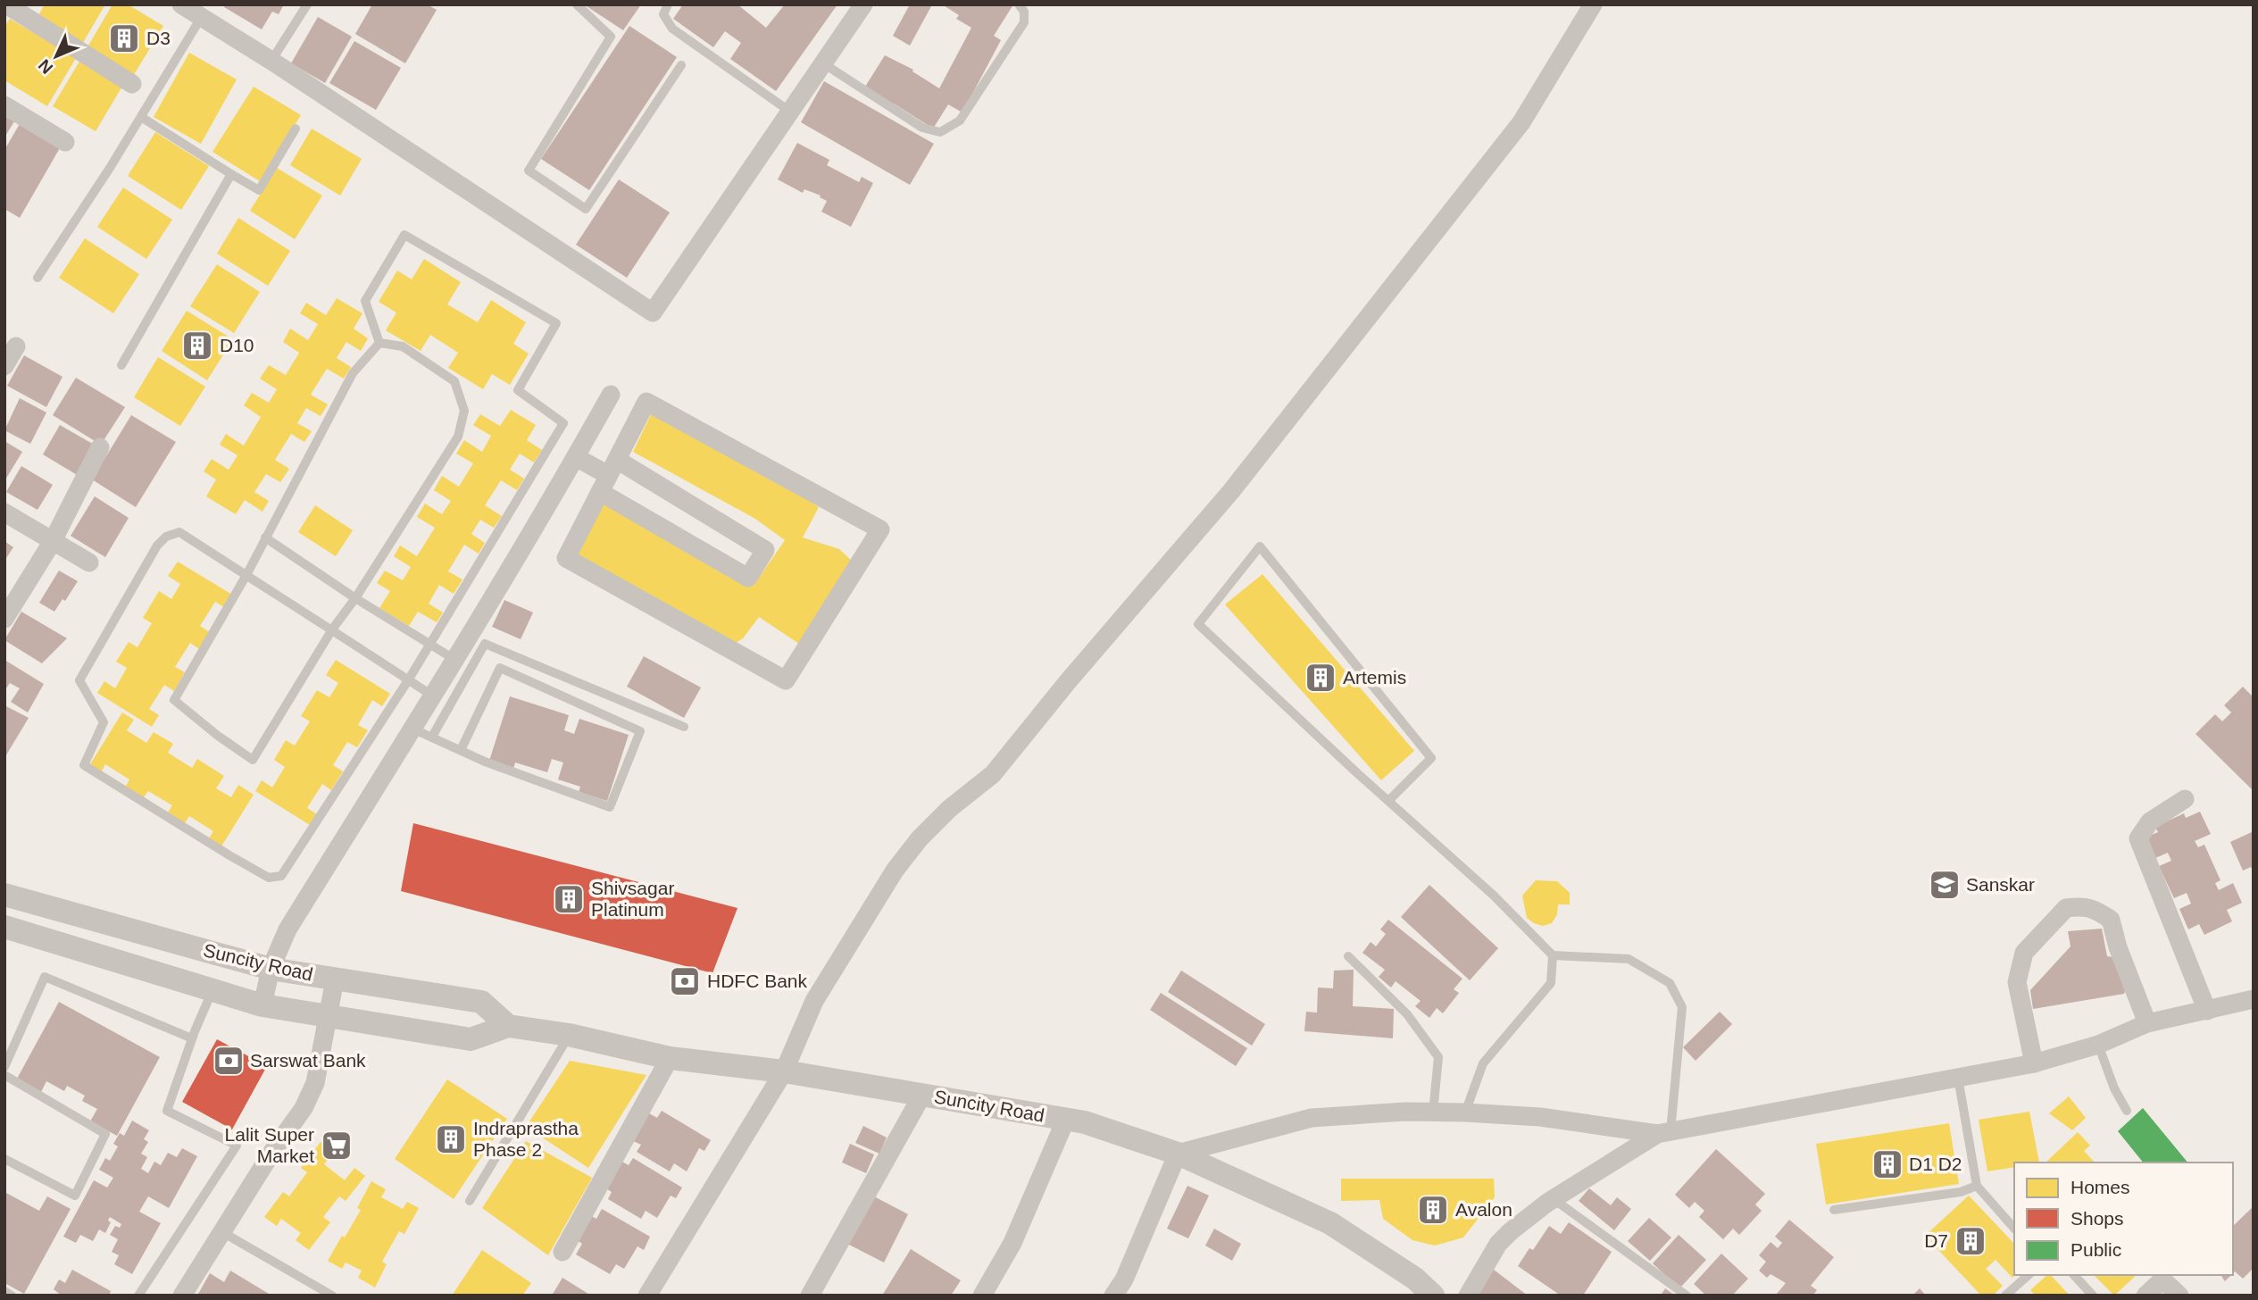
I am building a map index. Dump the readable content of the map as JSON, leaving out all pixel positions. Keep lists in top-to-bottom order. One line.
{"streets":{"street":["Suncity Road"]},"places":{"building":["D3","D10","Artemis","Shivsagar Platinum","Indraprastha Phase 2","D1 D2","Avalon","D7"],"school or university":["Sanskar"],"bank":["HDFC Bank","Sarswat Bank"],"supermarket":["Lalit Super Market"]},"legend":["Homes","Shops","Public"],"north":"bottom left"}
